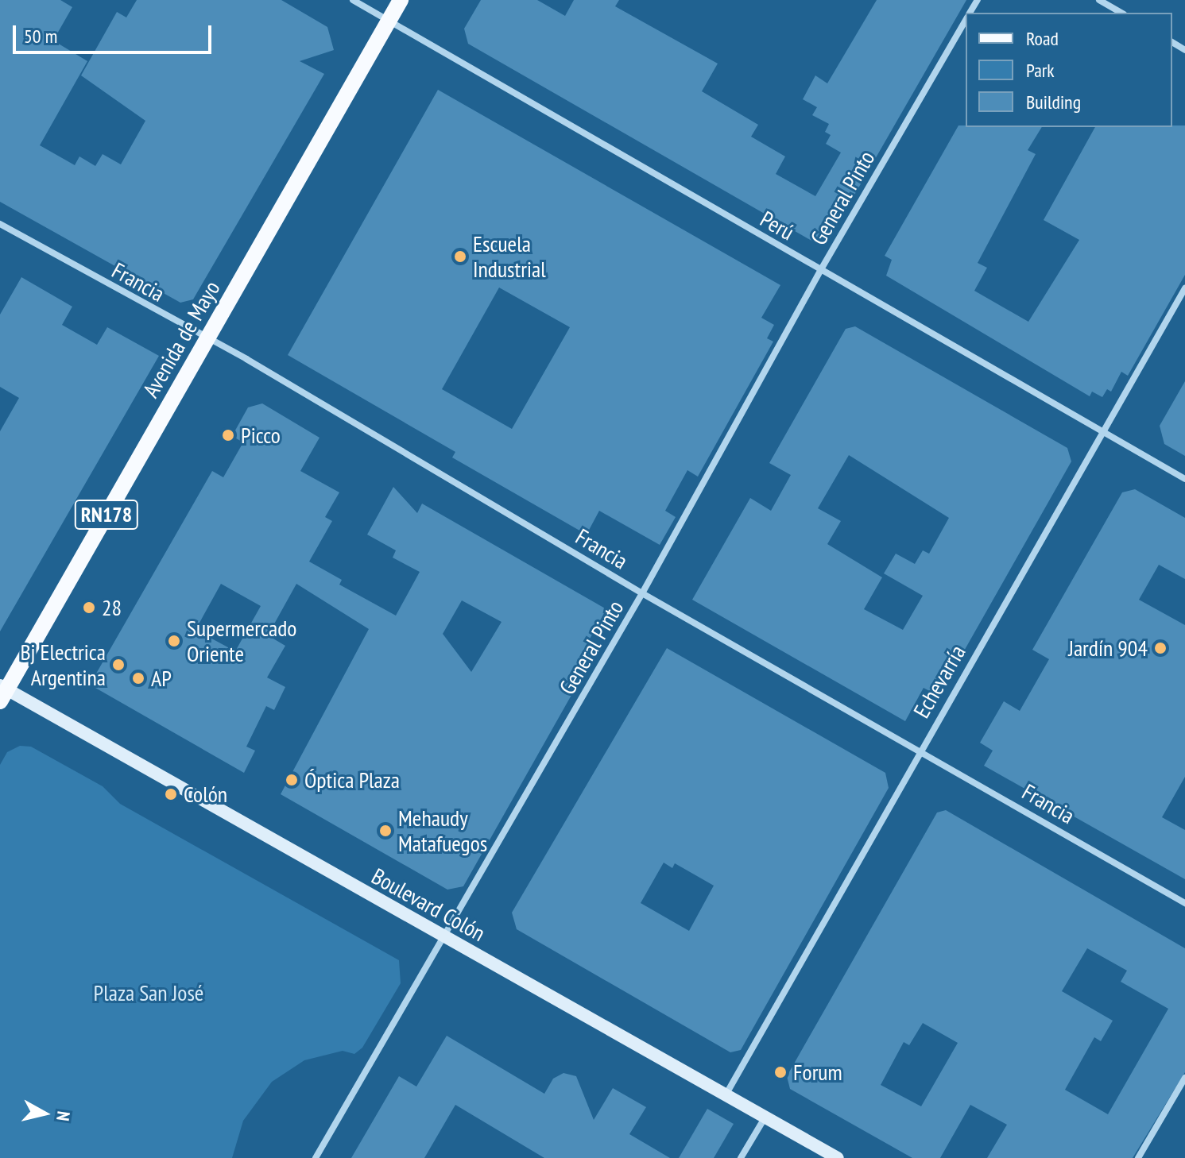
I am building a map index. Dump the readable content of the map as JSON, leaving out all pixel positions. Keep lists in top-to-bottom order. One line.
{"streets":{"main road":["Avenida de Mayo","RN178","Boulevard Colón"],"street":["General Pinto","Perú","Francia","Echevarría"]},"crossings":[["General Pinto","Perú"],["General Pinto","Francia"],["General Pinto","Boulevard Colón"],["Perú","Avenida de Mayo"],["Perú","Echevarría"],["Francia","Avenida de Mayo"],["Francia","Echevarría"],["Avenida de Mayo","Boulevard Colón"],["Echevarría","Boulevard Colón"]],"parks":["Plaza San José"],"places":["Escuela Industrial","Picco","28","Supermercado Oriente","Jardín 904","Bj Electrica Argentina","AP","Óptica Plaza","Colón","Mehaudy Matafuegos","Forum"],"legend":["Road","Park","Building"],"scale_bar":"50 m","north":"right"}
